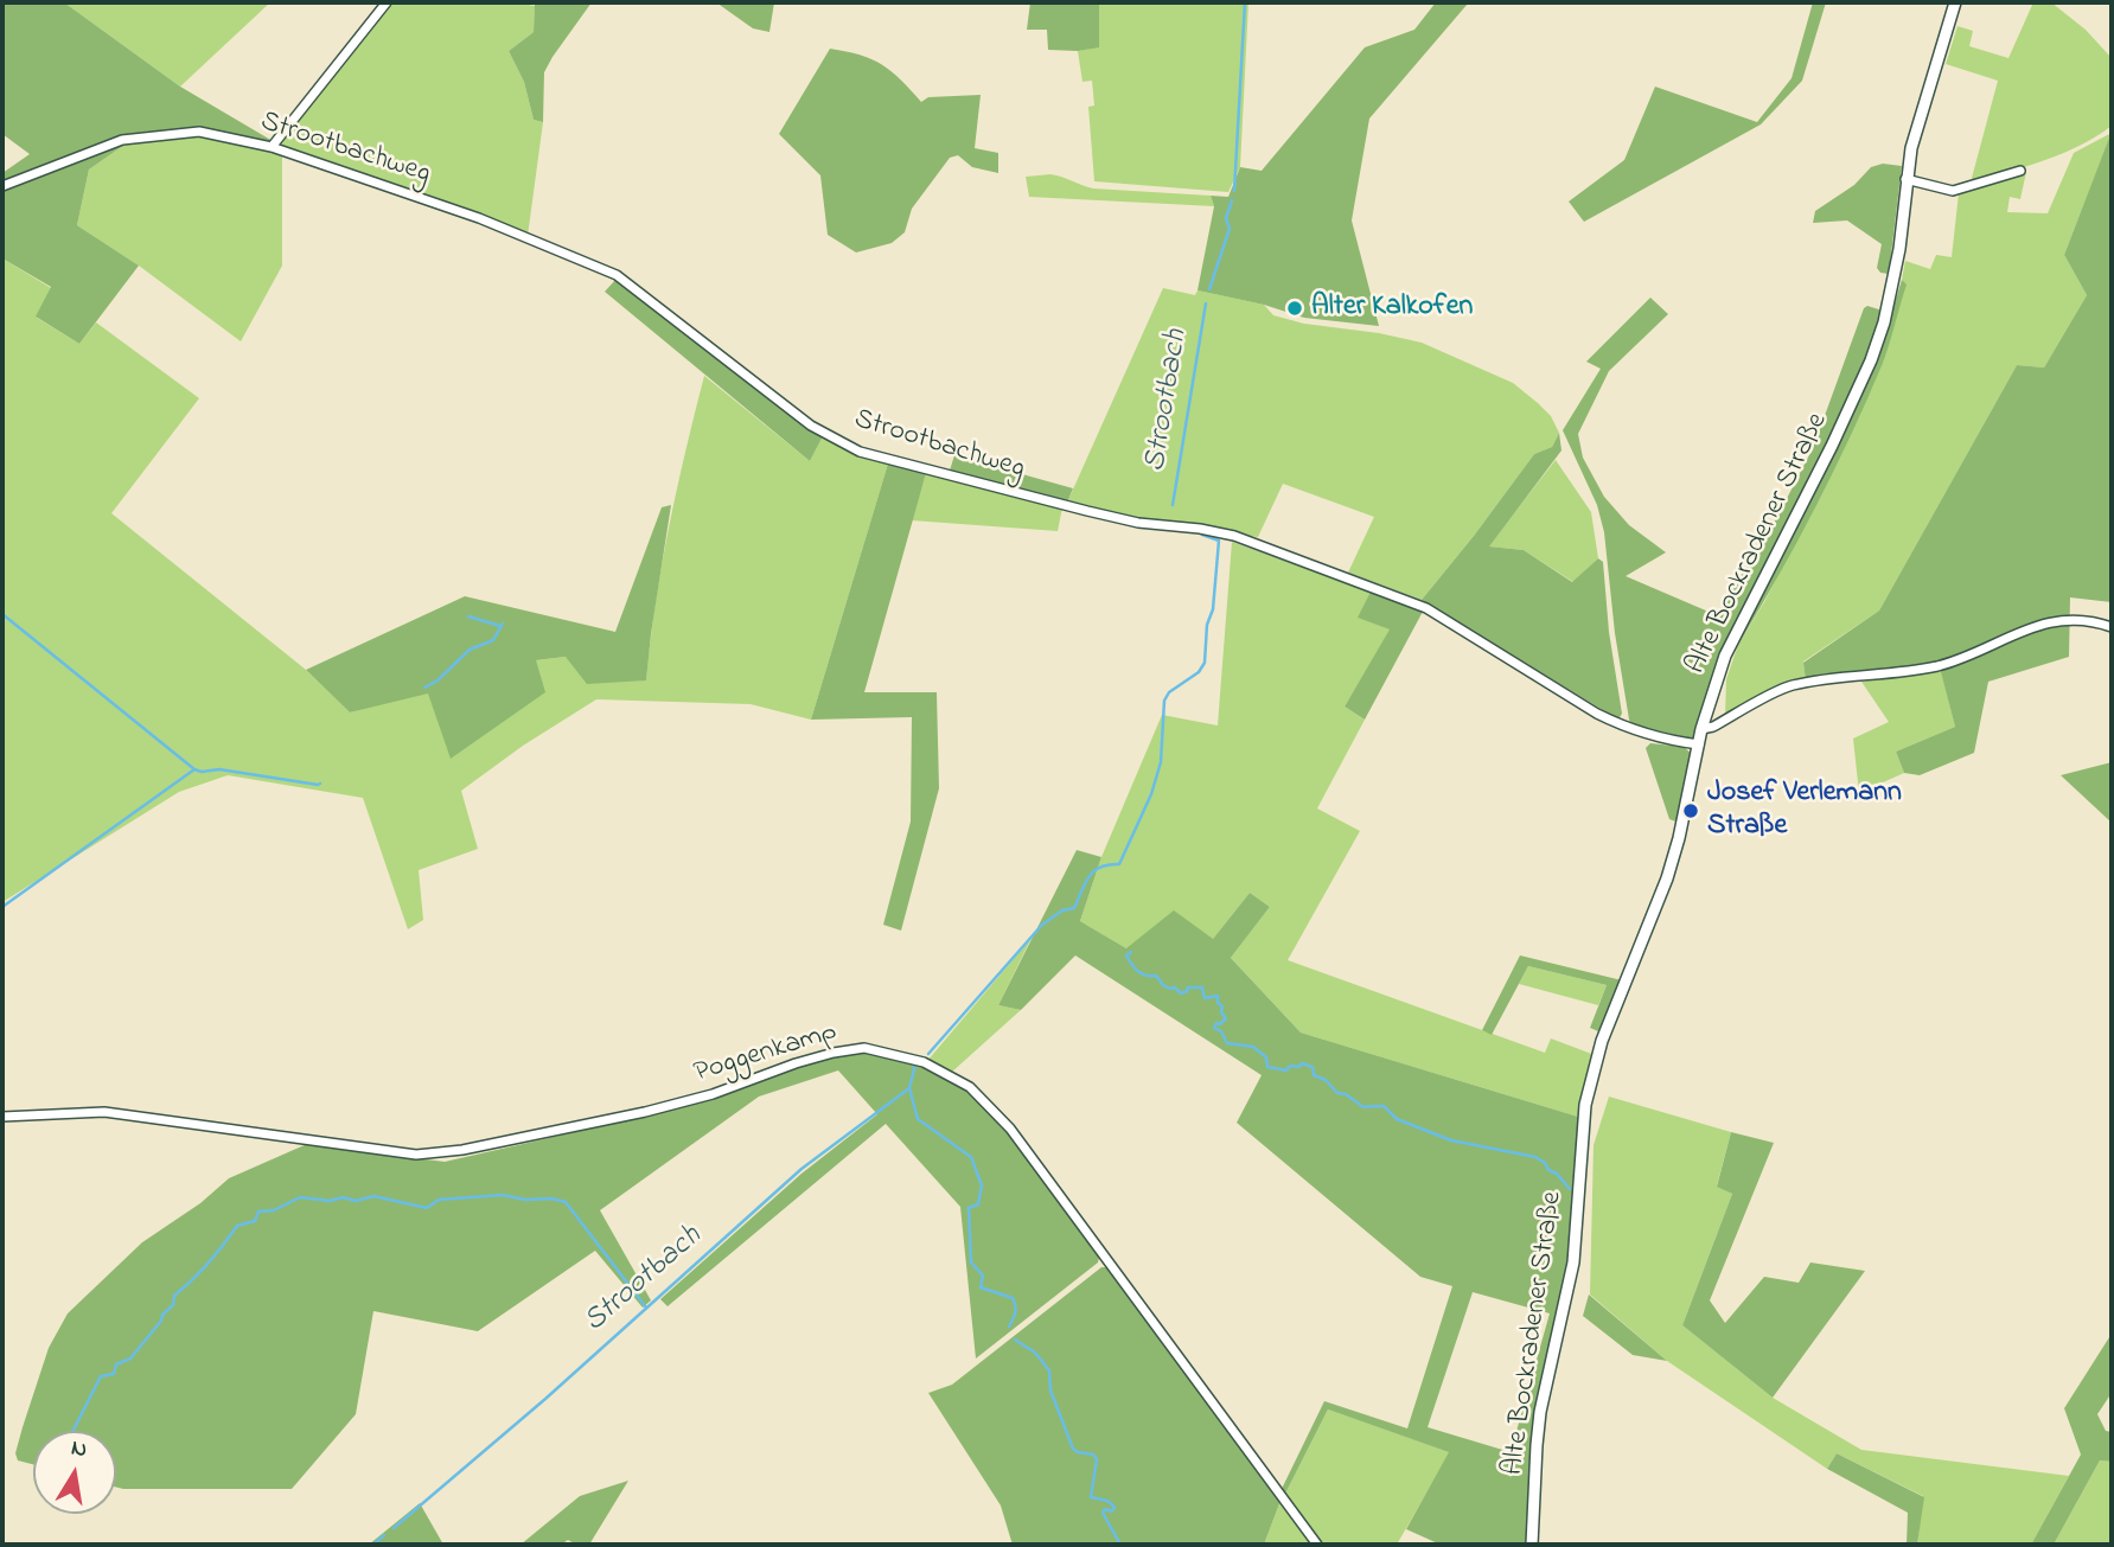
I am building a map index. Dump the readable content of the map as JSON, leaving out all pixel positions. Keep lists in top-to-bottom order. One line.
{"streets":{"street":["Strootbachweg","Alte Bockradener Straße","Poggenkamp"]},"crossings":[["Strootbachweg","Alte Bockradener Straße"]],"water":["Strootbach"],"places":["Alter Kalkofen","Josef Verlemann Straße"],"north":"top"}
